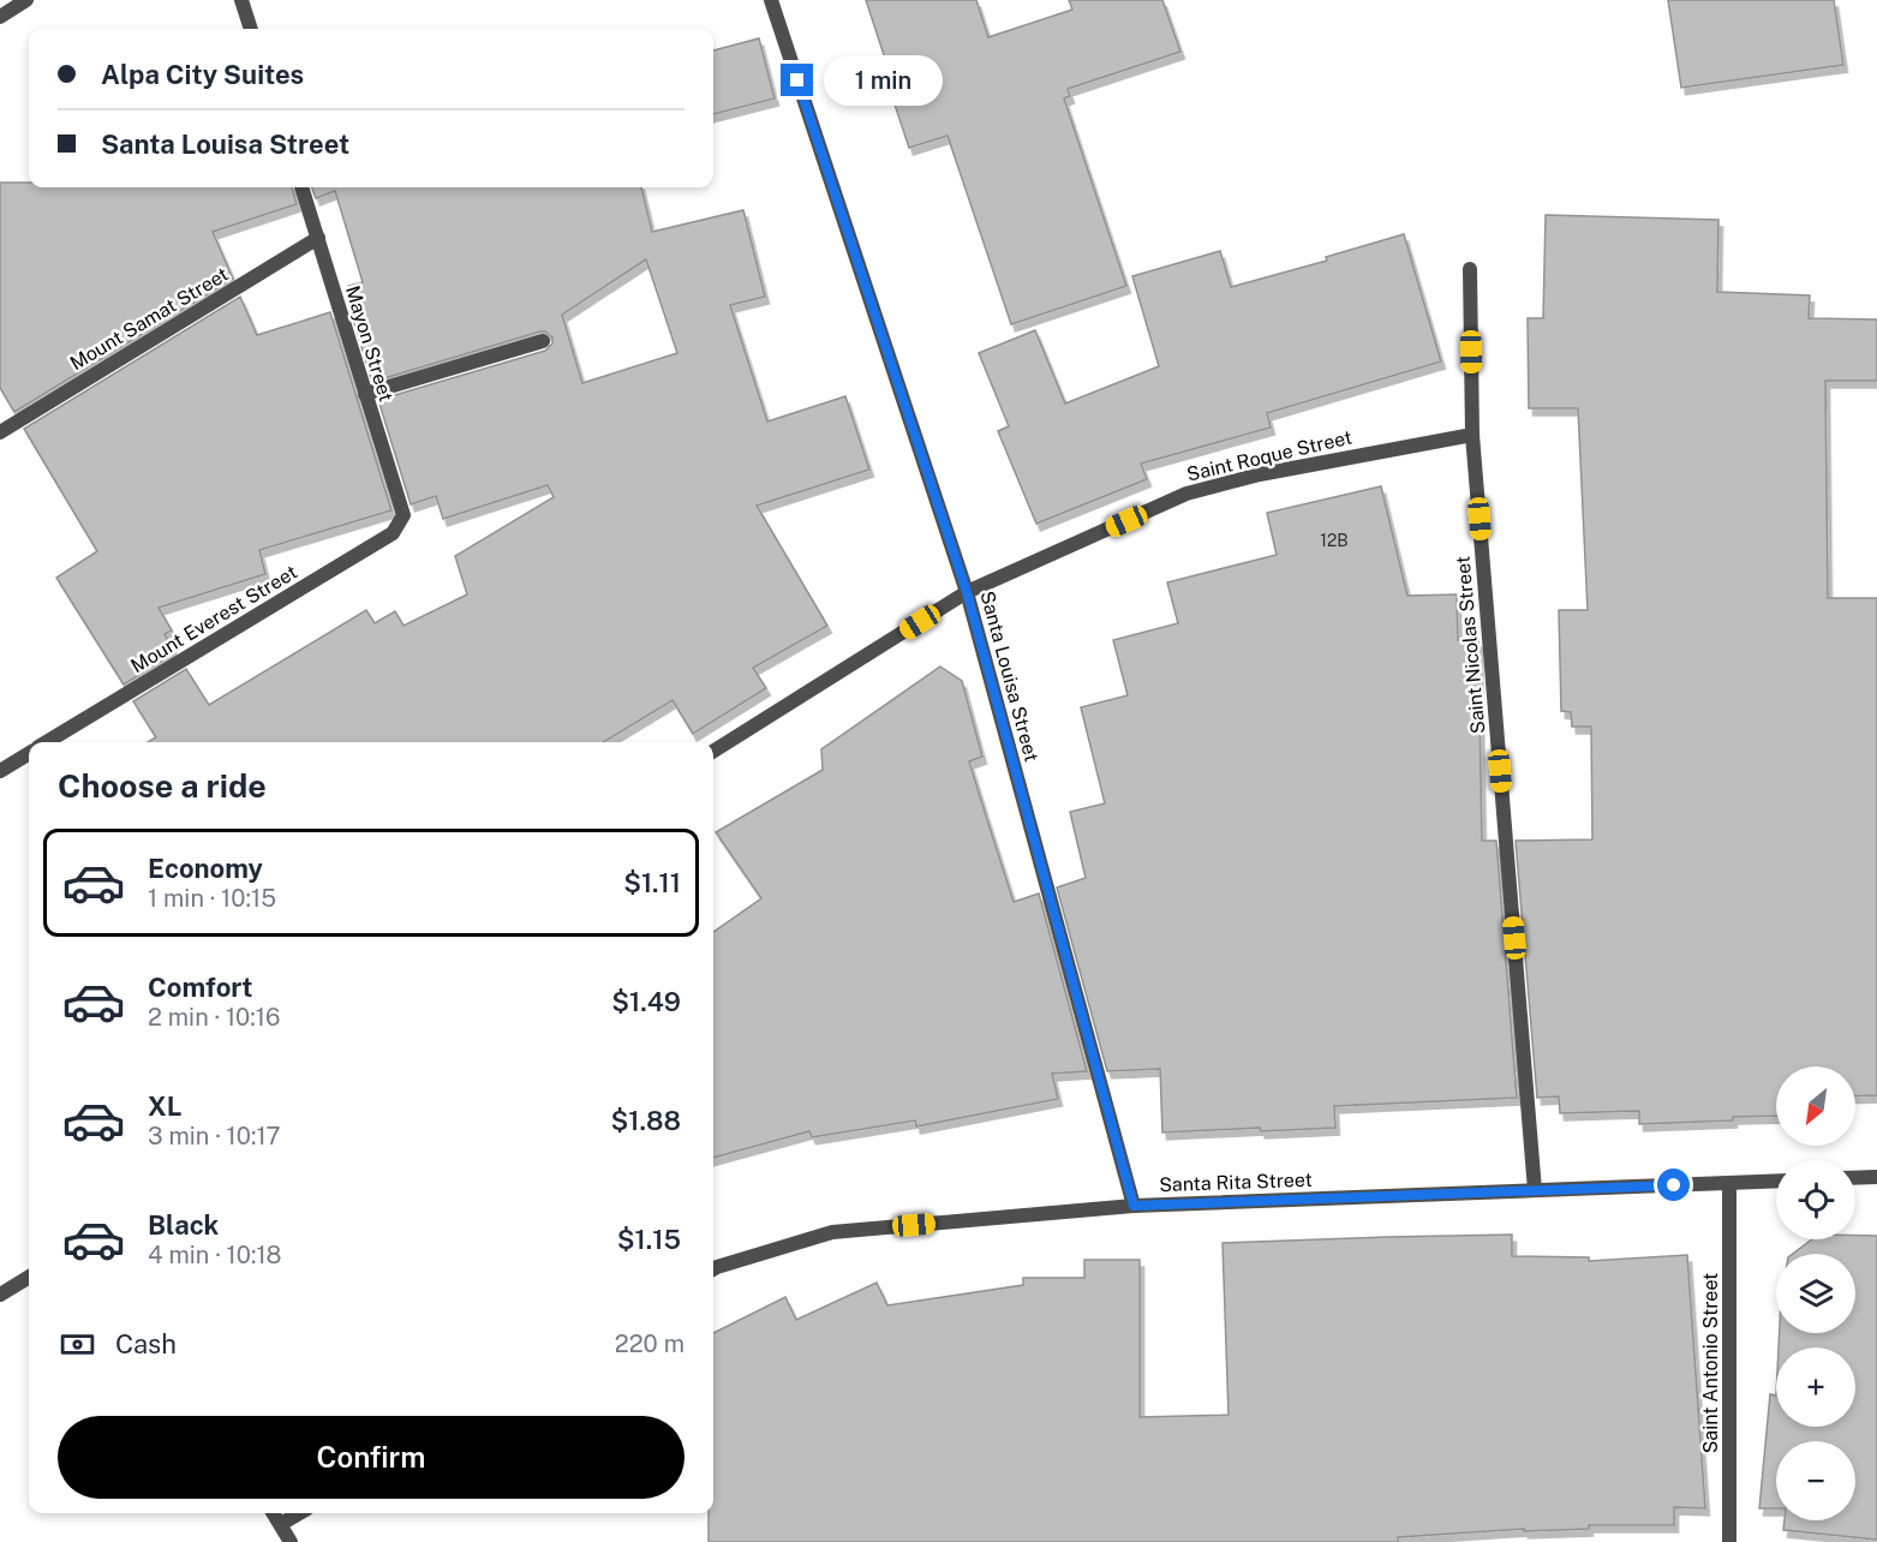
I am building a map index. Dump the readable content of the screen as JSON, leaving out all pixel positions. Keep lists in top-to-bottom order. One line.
{"streets":{"street":["Mount Samat Street","Mayon Street","Saint Roque Street","Mount Everest Street","Saint Nicolas Street","Santa Louisa Street","Santa Rita Street","Saint Antonio Street"]},"crossings":[["Mount Samat Street","Mayon Street"],["Mayon Street","Mount Everest Street"],["Saint Roque Street","Saint Nicolas Street"],["Saint Roque Street","Santa Louisa Street"],["Saint Nicolas Street","Santa Rita Street"],["Santa Louisa Street","Santa Rita Street"],["Santa Rita Street","Saint Antonio Street"]],"house_numbers":["12B"],"north":"bottom left","page":{"banner":["Alpa City Suites","Santa Louisa Street"],"bubble":"1 min","heading":"Choose a ride","list":[{"name":"Economy","note":"1 min · 10:15","value":"$1.11"},{"name":"Comfort","note":"2 min · 10:16","value":"$1.49"},{"name":"XL","note":"3 min · 10:17","value":"$1.88"},{"name":"Black","note":"4 min · 10:18","value":"$1.15"}],"map_buttons":["+","−"],"pay":["Cash","220 m"],"buttons":"Confirm"}}
